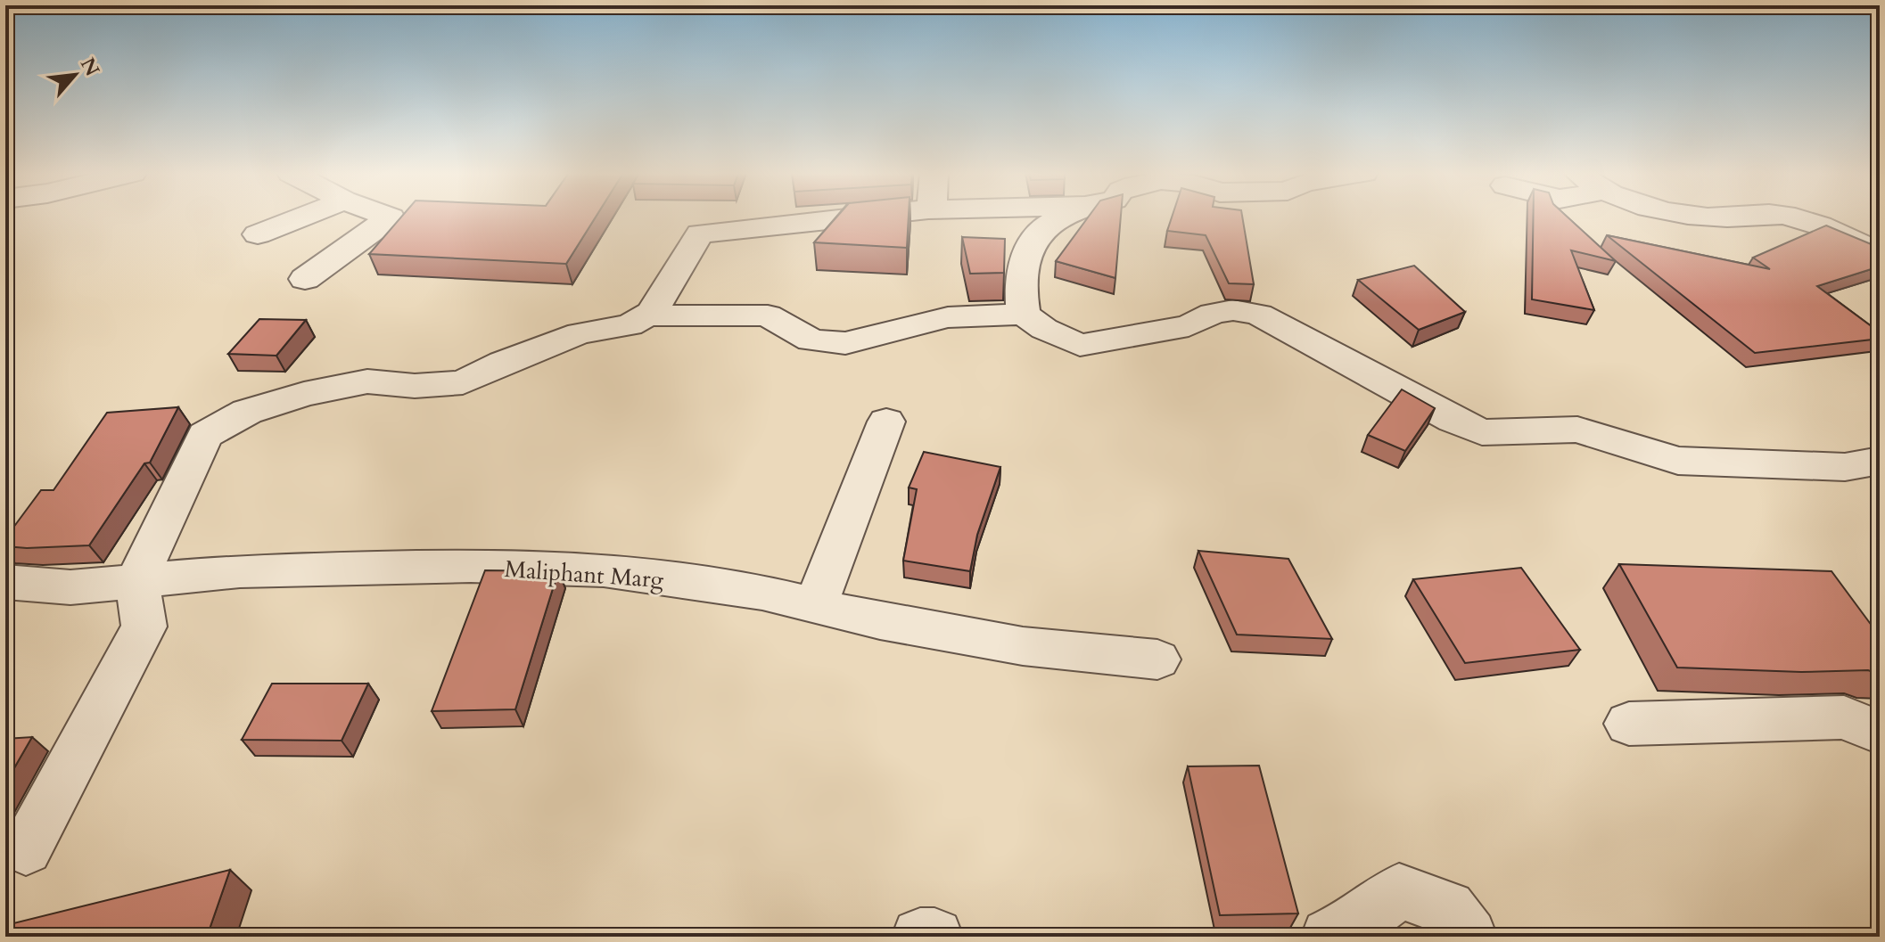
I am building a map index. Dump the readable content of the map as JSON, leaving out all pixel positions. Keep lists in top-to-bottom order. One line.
{"streets":{"street":["Maliphant Marg"]},"north":"top right"}
